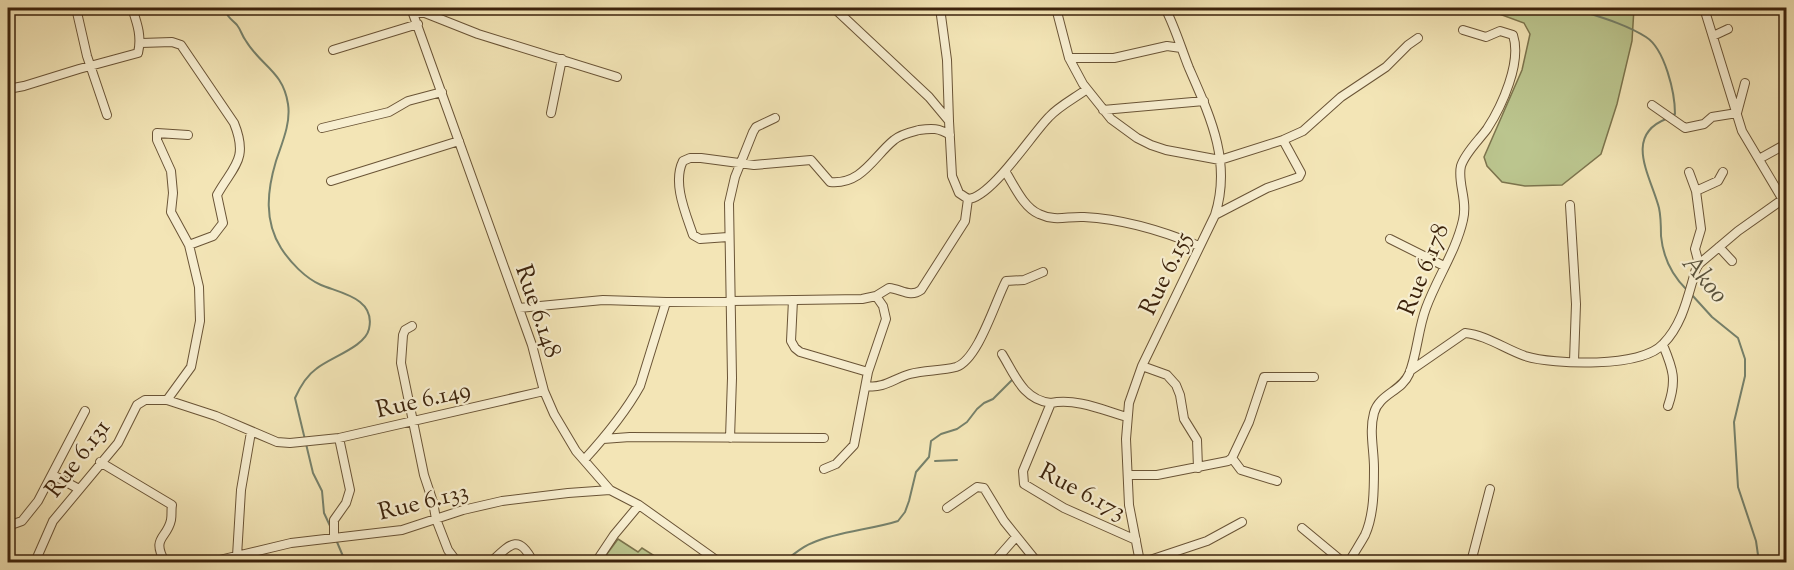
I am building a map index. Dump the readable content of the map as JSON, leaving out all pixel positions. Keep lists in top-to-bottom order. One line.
{"streets":{"street":["Rue 6.178","Rue 6.155","Rue 6.148","Rue 6.149","Rue 6.131","Rue 6.173","Rue 6.133"]},"crossings":[["Rue 6.155","Rue 6.173"],["Rue 6.148","Rue 6.149"],["Rue 6.148","Rue 6.133"],["Rue 6.149","Rue 6.131"]],"water":["Akoo"]}
